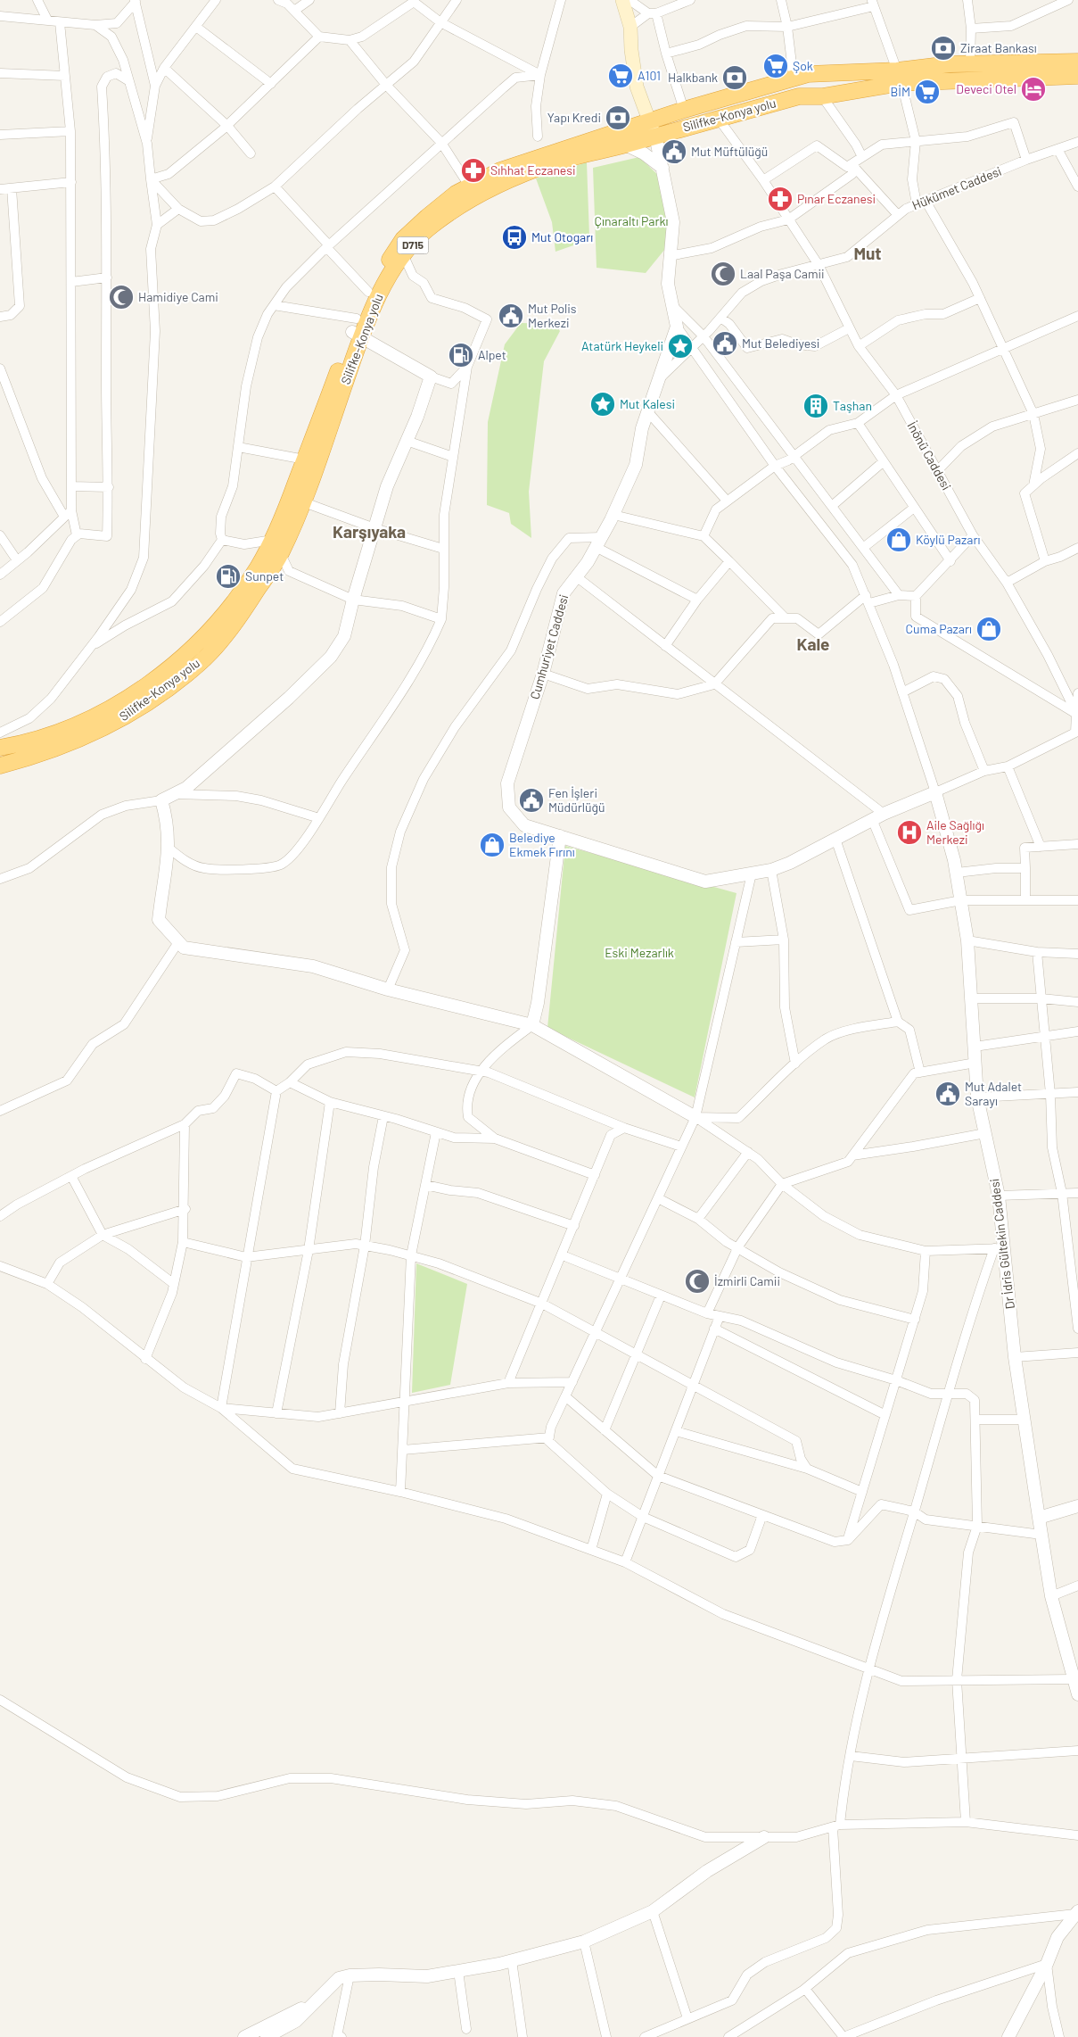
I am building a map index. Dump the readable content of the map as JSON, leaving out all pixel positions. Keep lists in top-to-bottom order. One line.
{"streets":{"highway":["Silifke-Konya yolu","D715"],"street":["Hükümet Caddesi","İnönü Caddesi","Cumhuriyet Caddesi","Dr İdris Gültekin Caddesi"]},"crossings":[["Silifke-Konya yolu","İnönü Caddesi"],["Hükümet Caddesi","İnönü Caddesi"],["Hükümet Caddesi","Cumhuriyet Caddesi"]],"districts":["Mut","Karşıyaka","Kale"],"parks":["Çınaraltı Parkı","Eski Mezarlık"],"places":{"bank":["Ziraat Bankası","Halkbank","Yapı Kredi"],"supermarket":["Şok","A101","BİM"],"hotel":["Deveci Otel"],"public building":["Mut Müftülüğü","Mut Polis Merkezi","Mut Belediyesi","Fen İşleri Müdürlüğü","Mut Adalet Sarayı"],"pharmacy":["Sıhhat Eczanesi","Pınar Eczanesi"],"bus stop":["Mut Otogarı"],"mosque":["Laal Paşa Camii","Hamidiye Cami","İzmirli Camii"],"place":["Atatürk Heykeli","Mut Kalesi"],"fuel station":["Alpet","Sunpet"],"building":["Taşhan"],"shop":["Köylü Pazarı","Cuma Pazarı","Belediye Ekmek Fırını"],"hospital":["Aile Sağlığı Merkezi"]}}
